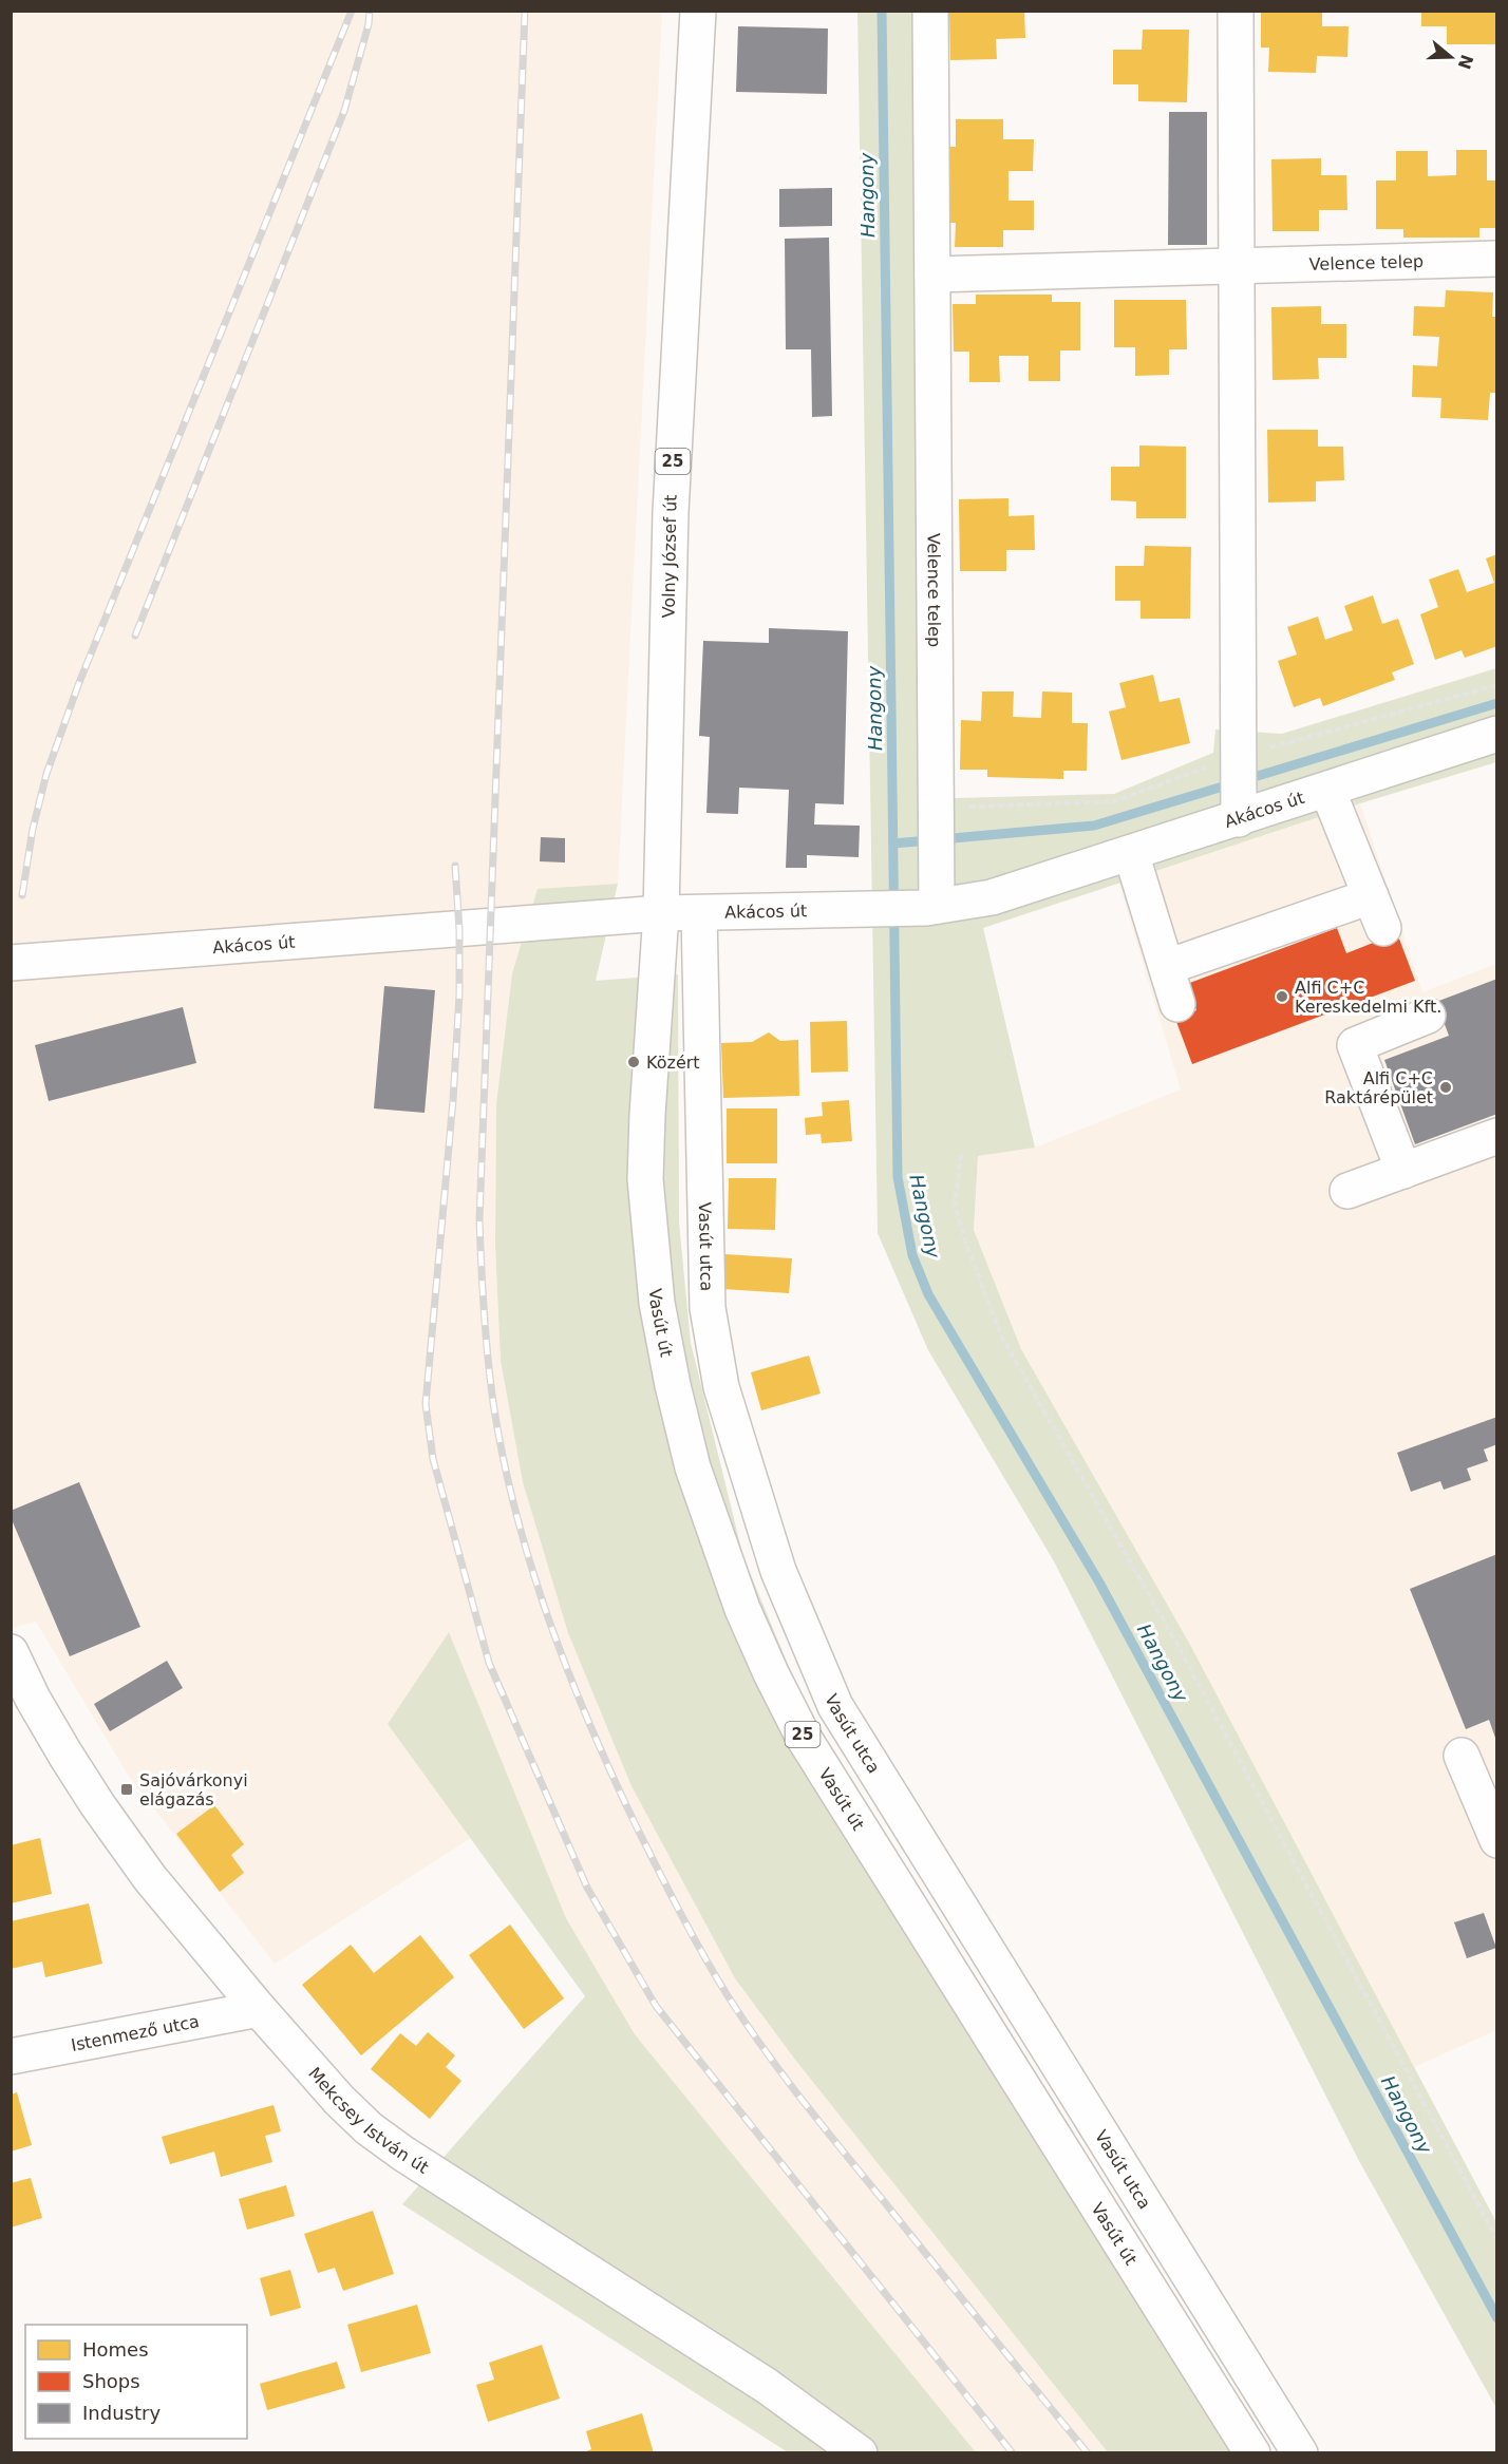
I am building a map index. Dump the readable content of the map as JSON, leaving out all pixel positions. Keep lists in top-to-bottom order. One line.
{"streets":{"street":["Velence telep","25","Volny József út","Akácos út","Vasút utca","Vasút út","Istenmező utca","Mekcsey István út"]},"crossings":[["Velence telep","Akácos út"],["Volny József út","Akácos út"],["Volny József út","Vasút út"],["Akácos út","Vasút utca"],["Akácos út","Vasút út"],["Istenmező utca","Mekcsey István út"]],"water":["Hangony"],"places":{"other":["Alfi C+C Kereskedelmi Kft.","Közért","Alfi C+C Raktárépület"],"transit":["Sajóvárkonyi elágazás"]},"legend":["Homes","Shops","Industry"],"north":"right"}
